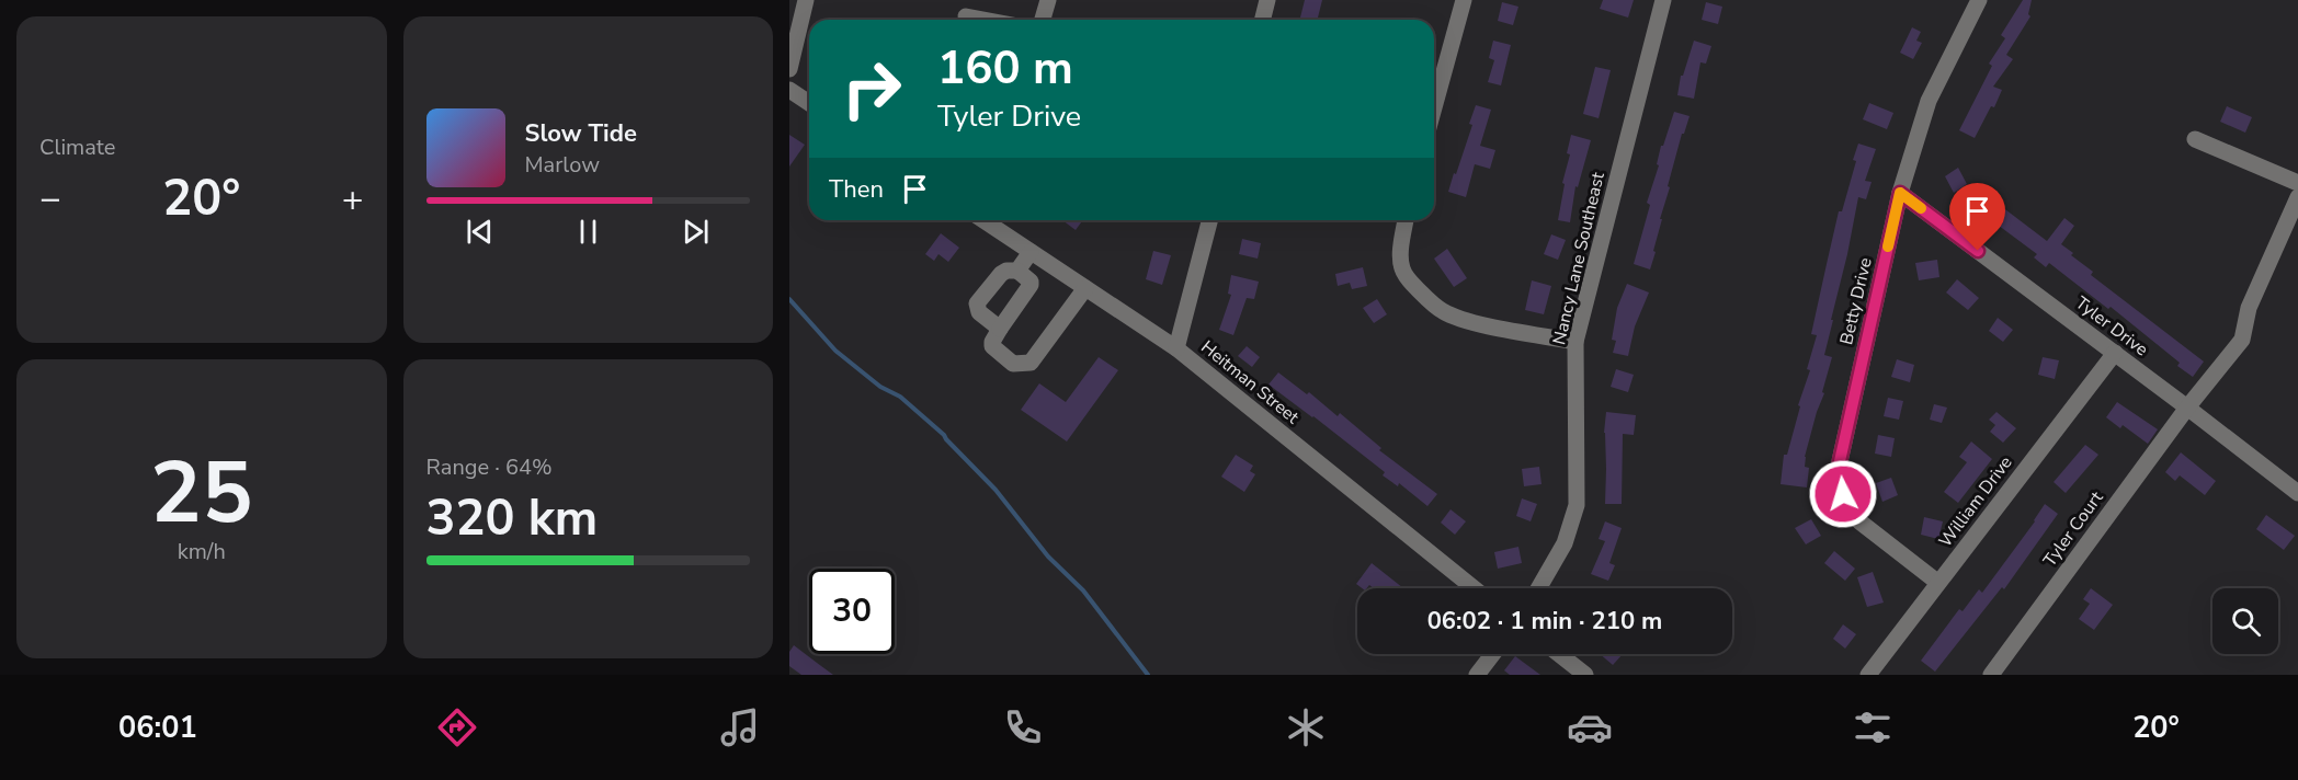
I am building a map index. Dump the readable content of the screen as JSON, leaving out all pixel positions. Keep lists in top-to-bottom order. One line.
{"streets":{"street":["Nancy Lane Southeast","Betty Drive","Tyler Drive","Heitman Street","William Drive","Tyler Court"]},"crossings":[["Betty Drive","Tyler Drive"],["Betty Drive","William Drive"],["Tyler Drive","William Drive"],["Tyler Drive","Tyler Court"]],"page":{"tile":["Climate",["25","km/h"],["Range · 64%","320 km"]],"turn":["160 m","Tyler Drive"],"song":["Slow Tide","Marlow"],"then":"Then","heat":["−","20°","+"],"limit":"30","trip":"06:02 · 1 min · 210 m","tabs":["06:01","20°"]}}
